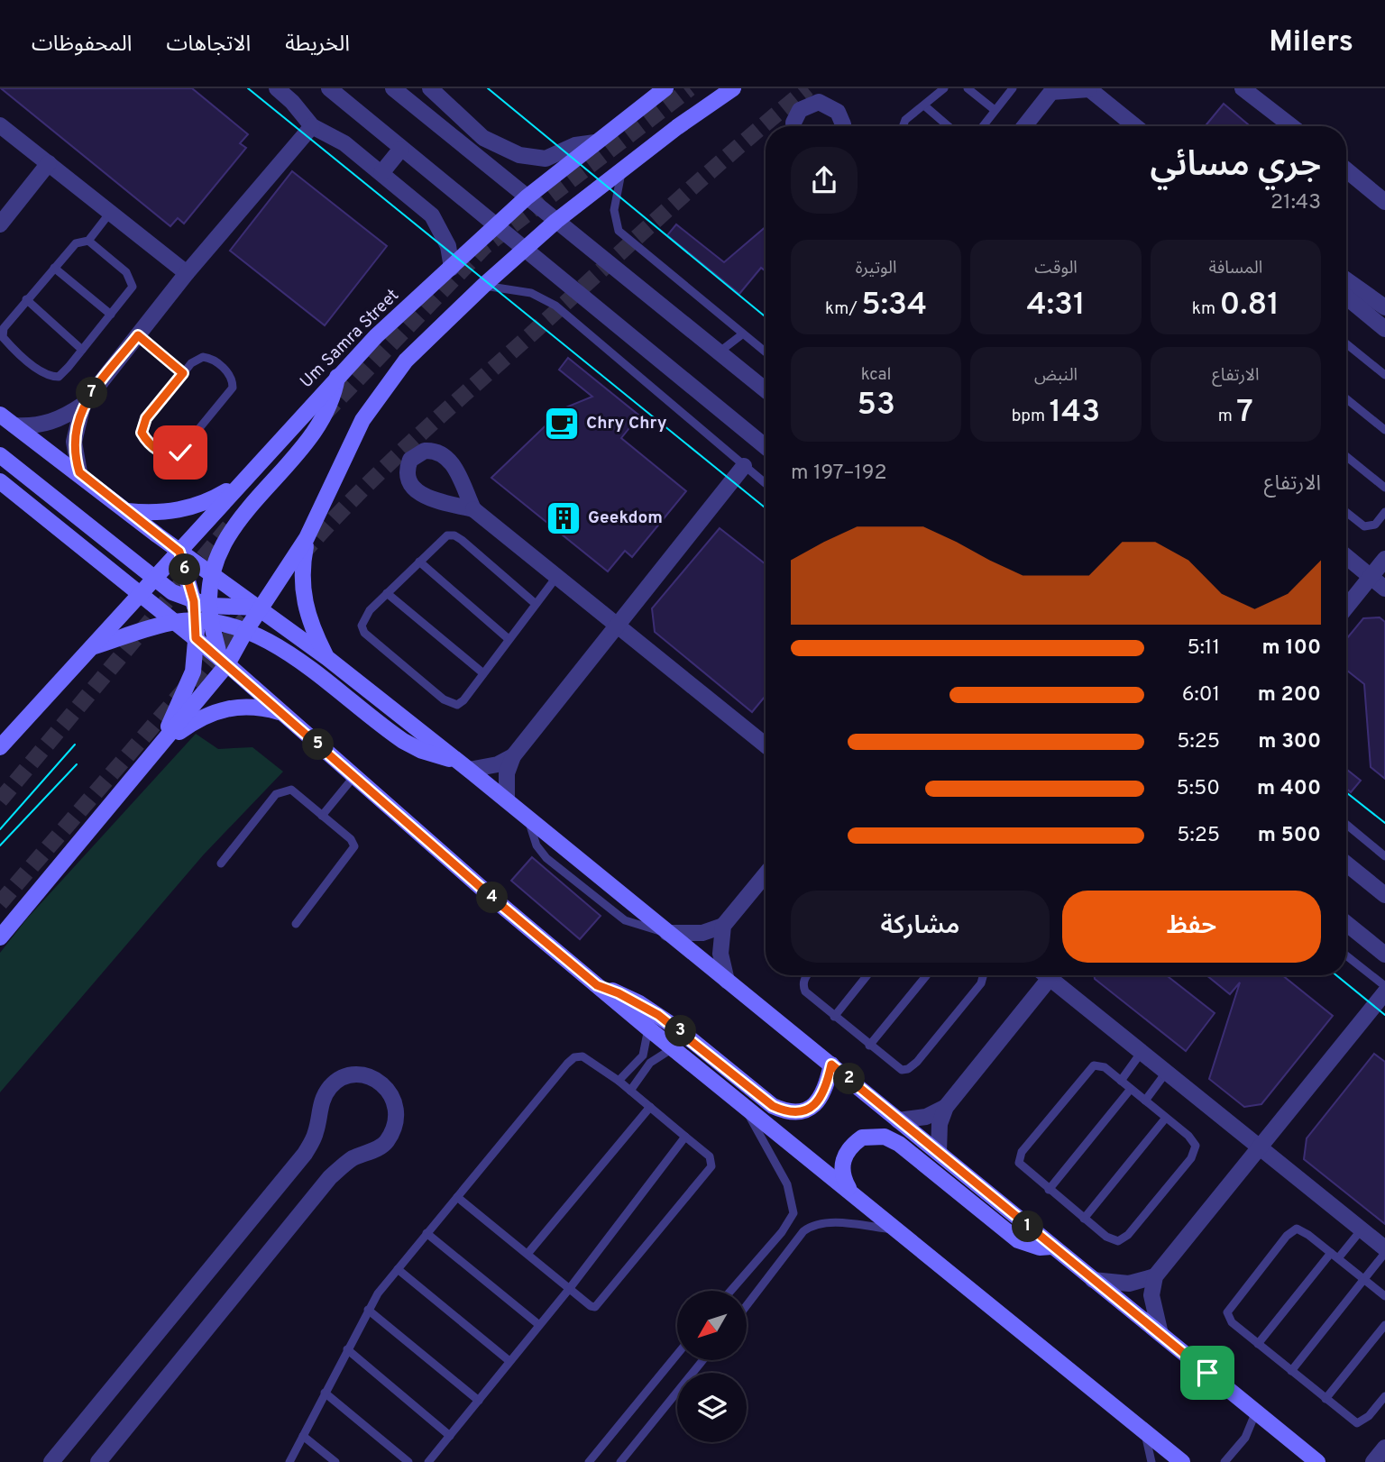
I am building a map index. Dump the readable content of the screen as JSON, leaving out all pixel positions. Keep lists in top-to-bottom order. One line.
{"streets":{"street":["Um Samra Street"]},"places":{"cafe":["Chry Chry"],"building":["Geekdom"]},"north":"bottom left","page":{"header":"Milers","nav":["الخريطة","الاتجاهات","المحفوظات"],"heading":["جري مسائي","21:43"],"stats":[["المسافة","0.81 km"],["الوقت","4:31"],["الوتيرة","5:34 /km"],["الارتفاع","7 m"],["النبض","143 bpm"],["kcal","53"]],"pins":["7","6","5","4","3","2","1"],"chart":["الارتفاع","192–197 m"],"list":[{"name":"100 m","note":"5:11"},{"name":"200 m","note":"6:01"},{"name":"300 m","note":"5:25"},{"name":"400 m","note":"5:50"},{"name":"500 m","note":"5:25"}],"buttons":["حفظ","مشاركة"]}}
